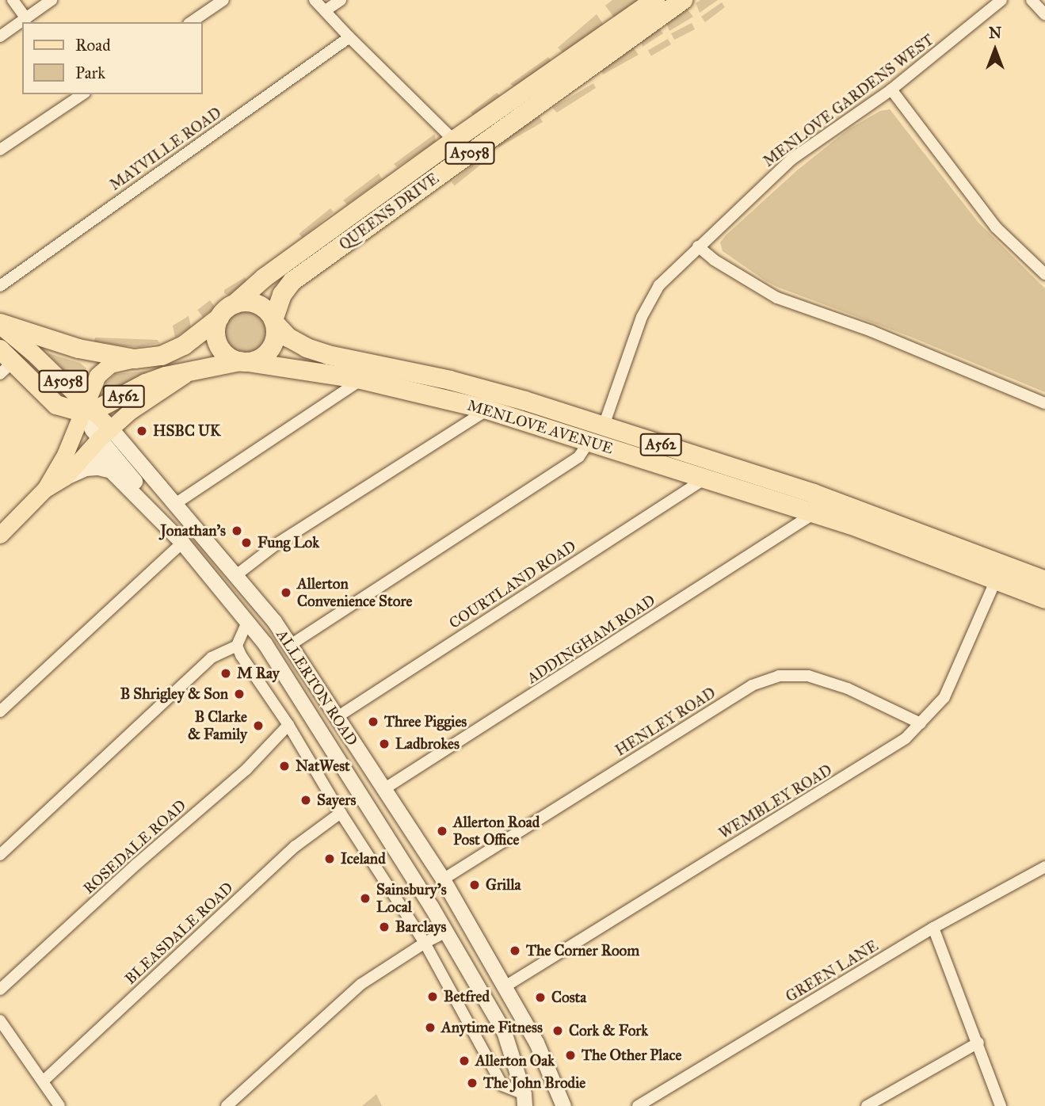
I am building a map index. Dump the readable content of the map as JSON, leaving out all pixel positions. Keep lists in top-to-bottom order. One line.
{"streets":{"highway":["A5058","QUEENS DRIVE","A562","MENLOVE AVENUE"],"main road":["ALLERTON ROAD"],"street":["MENLOVE GARDENS WEST","MAYVILLE ROAD","COURTLAND ROAD","ADDINGHAM ROAD","HENLEY ROAD","WEMBLEY ROAD","ROSEDALE ROAD","BLEASDALE ROAD","GREEN LANE"]},"crossings":[["MENLOVE GARDENS WEST","MENLOVE AVENUE"],["A5058","A562"],["A5058","ALLERTON ROAD"],["QUEENS DRIVE","A562"],["QUEENS DRIVE","MENLOVE AVENUE"],["A562","MENLOVE AVENUE"],["A562","ALLERTON ROAD"],["MENLOVE AVENUE","COURTLAND ROAD"],["MENLOVE AVENUE","ADDINGHAM ROAD"],["MENLOVE AVENUE","WEMBLEY ROAD"],["COURTLAND ROAD","ALLERTON ROAD"],["ADDINGHAM ROAD","ALLERTON ROAD"],["ALLERTON ROAD","HENLEY ROAD"],["ALLERTON ROAD","WEMBLEY ROAD"],["ALLERTON ROAD","ROSEDALE ROAD"],["ALLERTON ROAD","BLEASDALE ROAD"],["HENLEY ROAD","WEMBLEY ROAD"]],"places":["HSBC UK","Jonathan's","Fung Lok","Allerton Convenience Store","M Ray","B Shrigley & Son","Three Piggies","B Clarke & Family","Ladbrokes","NatWest","Sayers","Allerton Road Post Office","Iceland","Grilla","Sainsbury's Local","Barclays","The Corner Room","Betfred","Costa","Anytime Fitness","Cork & Fork","The Other Place","Allerton Oak","The John Brodie"],"legend":["Road","Park"],"north":"top"}
